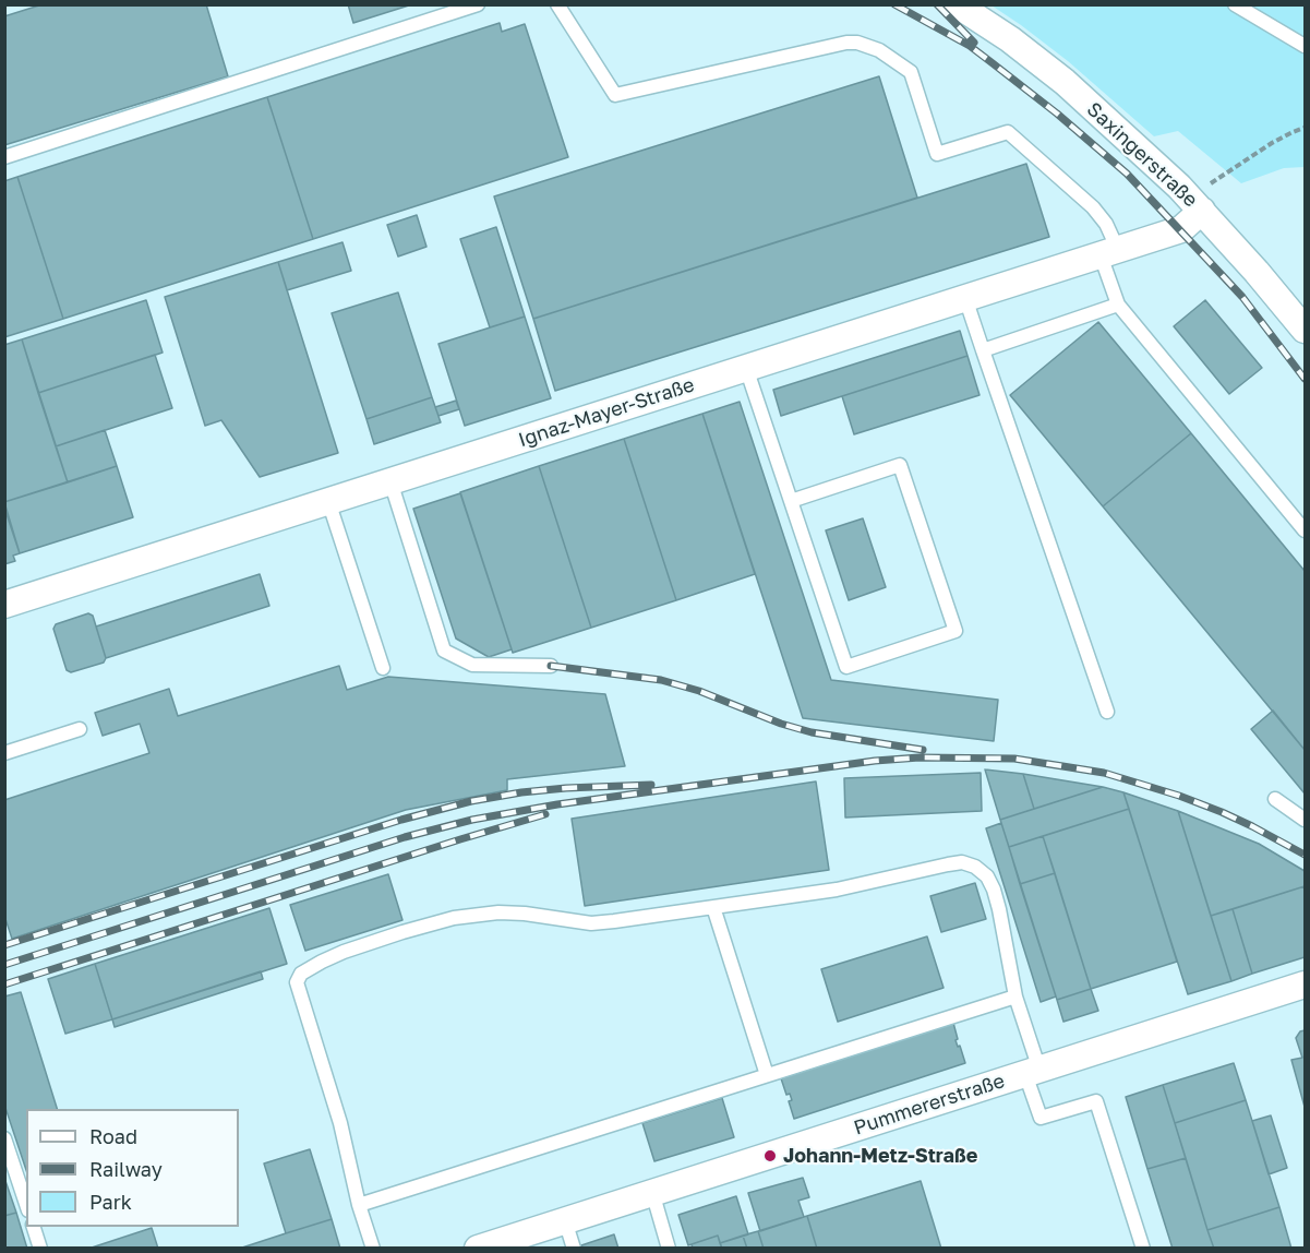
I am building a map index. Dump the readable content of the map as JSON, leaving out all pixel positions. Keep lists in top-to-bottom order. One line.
{"streets":{"street":["Saxingerstraße","Ignaz-Mayer-Straße","Pummererstraße"]},"crossings":[["Saxingerstraße","Ignaz-Mayer-Straße"]],"places":["Johann-Metz-Straße"],"legend":["Road","Railway","Park"]}
